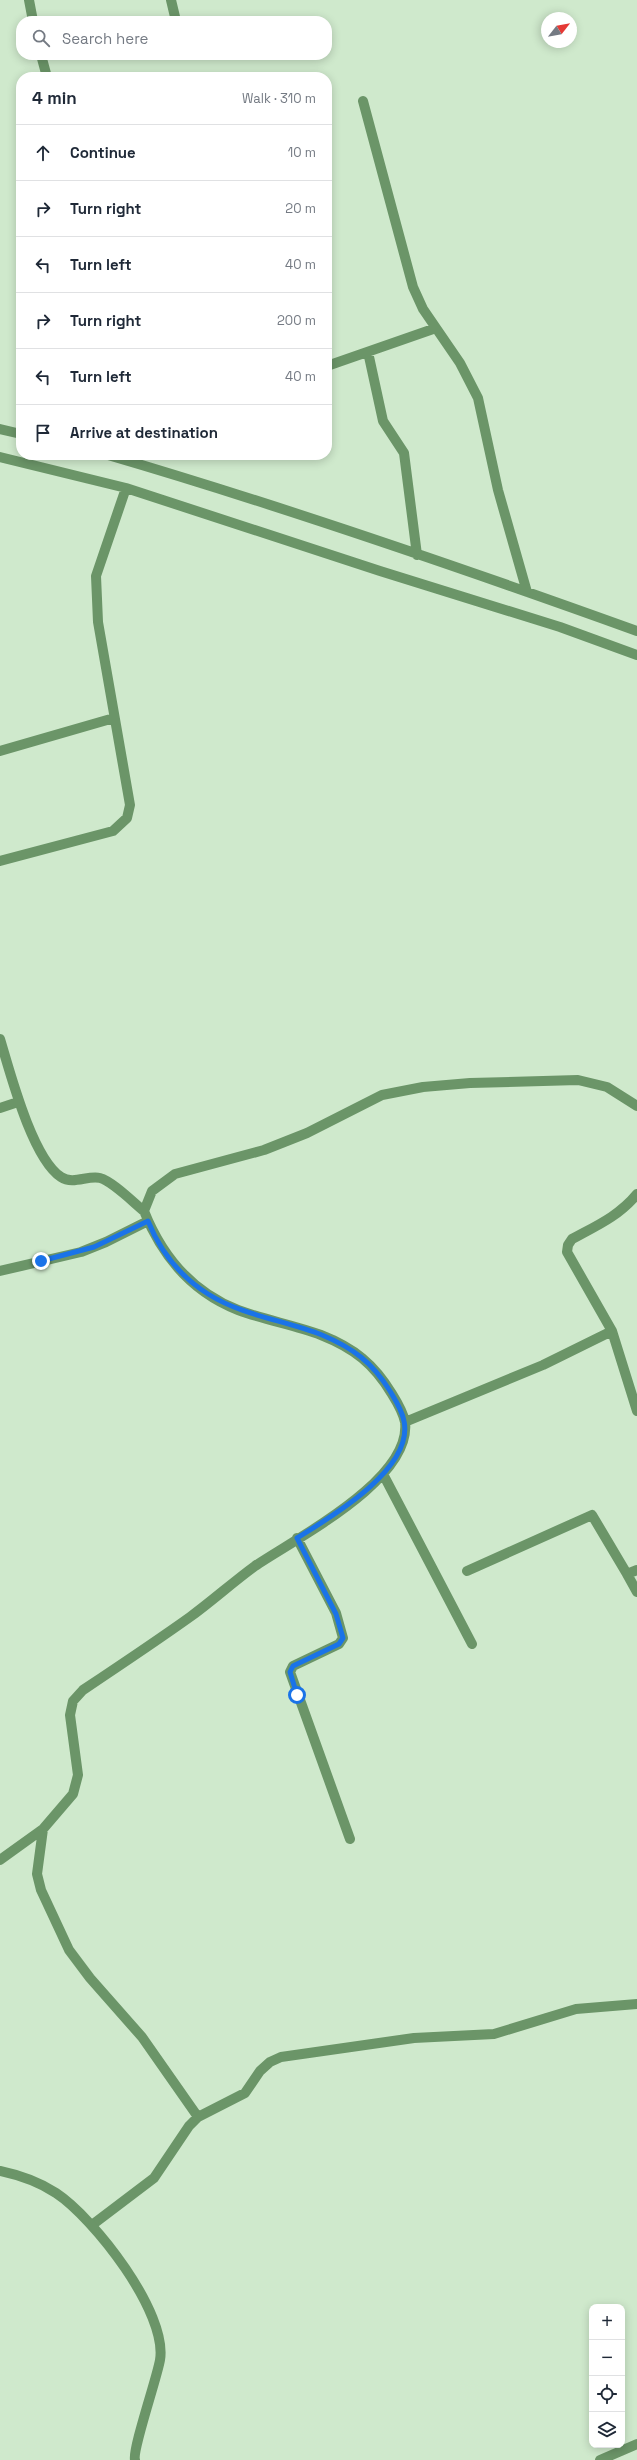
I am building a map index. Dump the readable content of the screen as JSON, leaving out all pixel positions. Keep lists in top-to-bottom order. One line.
{"north":"top right","page":{"search":"Search here","heading":["4 min","Walk · 310 m"],"list":[["Continue","10 m"],["Turn right","20 m"],["Turn left","40 m"],["Turn right","200 m"],["Turn left","40 m"],"Arrive at destination"],"map_buttons":["+","−"]}}
